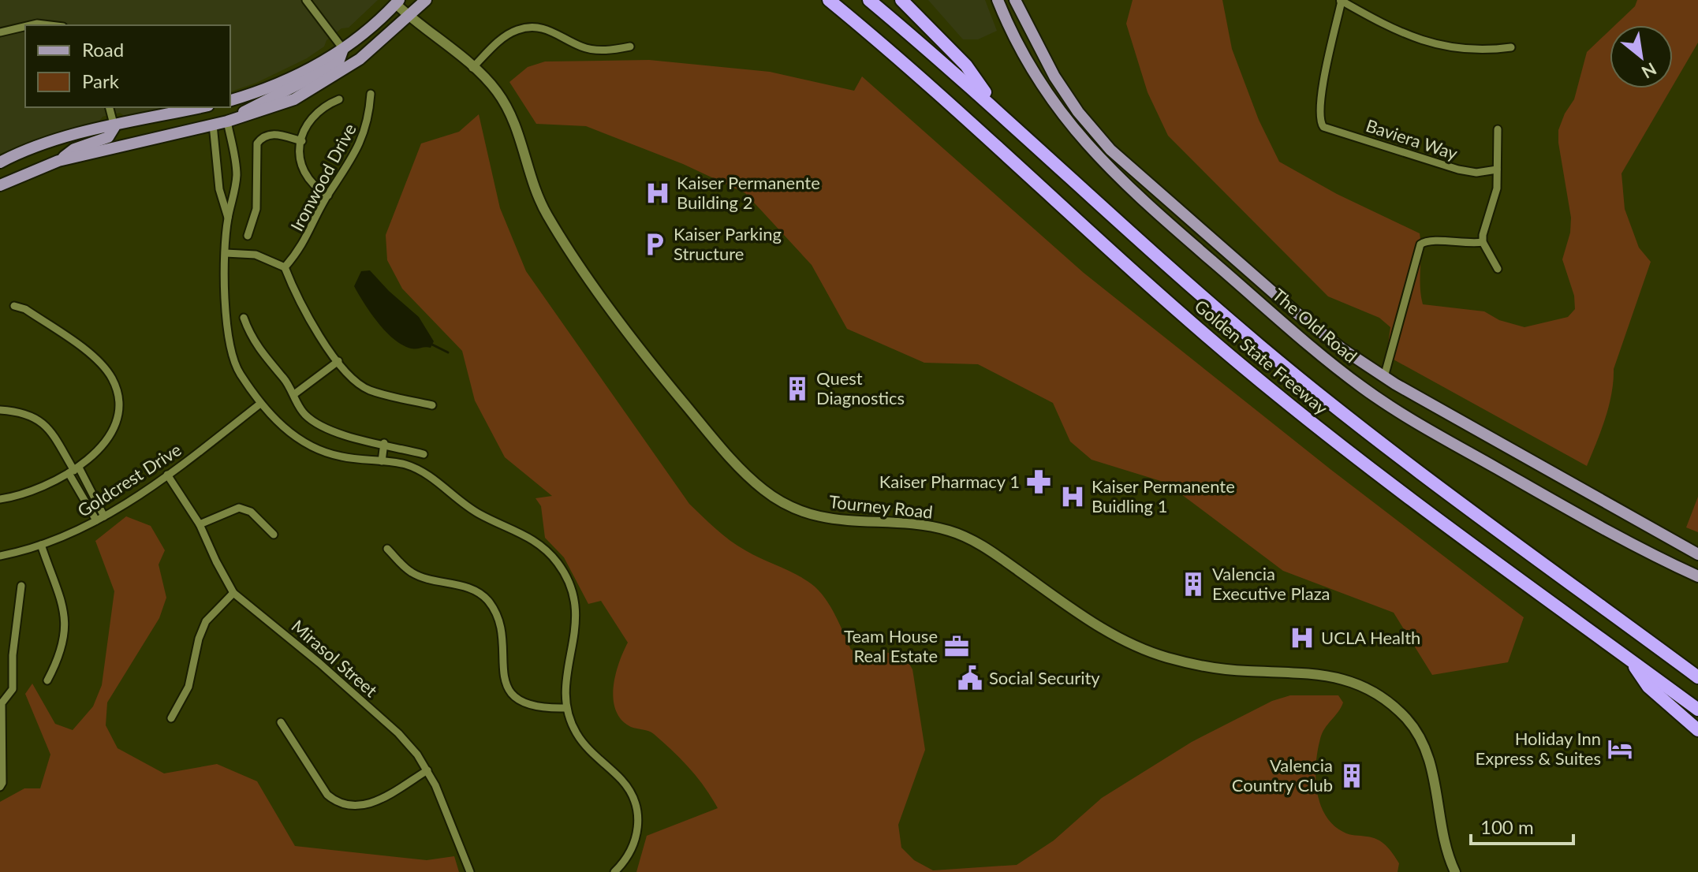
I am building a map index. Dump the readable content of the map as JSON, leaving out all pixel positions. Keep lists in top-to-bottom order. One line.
{"streets":{"highway":["Golden State Freeway"],"main road":["The Old Road"],"street":["Baviera Way","Ironwood Drive","Goldcrest Drive","Tourney Road","Mirasol Street"]},"crossings":[["Goldcrest Drive","Mirasol Street"]],"places":{"hospital":["Kaiser Permanente Building 2","Kaiser Permanente Buidling 1","UCLA Health"],"parking":["Kaiser Parking Structure"],"building":["Quest Diagnostics","Valencia Executive Plaza","Valencia Country Club"],"pharmacy":["Kaiser Pharmacy 1"],"office":["Team House Real Estate"],"public building":["Social Security"],"hotel":["Holiday Inn Express & Suites"]},"legend":["Road","Park"],"scale_bar":"100 m","north":"bottom right"}
